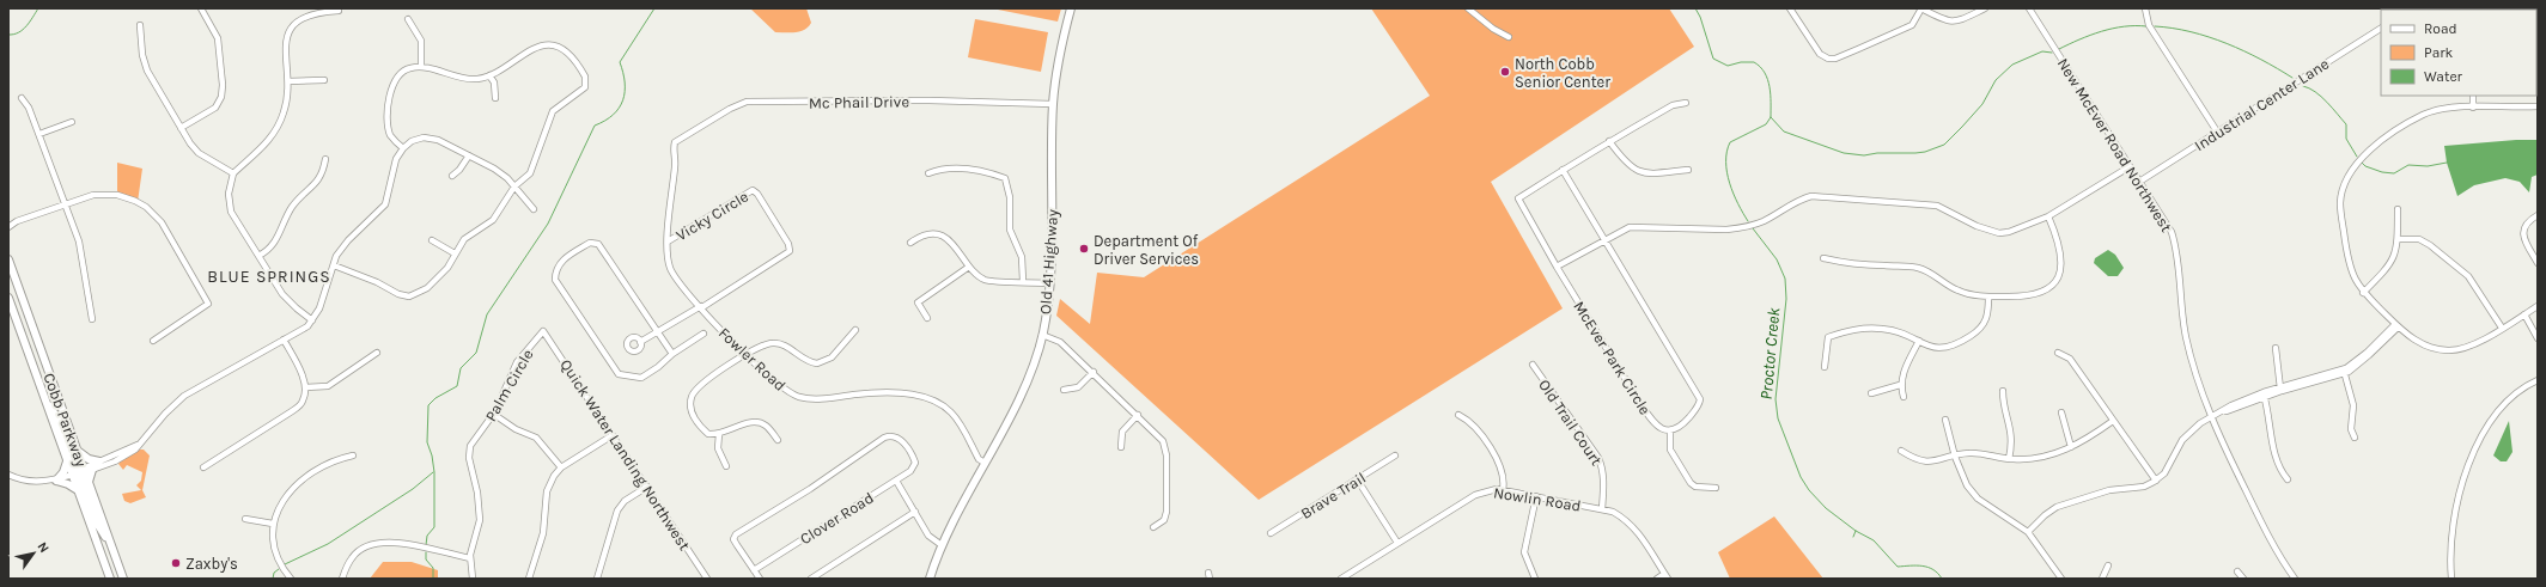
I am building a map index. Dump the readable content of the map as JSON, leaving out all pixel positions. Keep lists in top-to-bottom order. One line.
{"streets":{"main road":["Old 41 Highway","Cobb Parkway"],"street":["Mc Phail Drive","Industrial Center Lane","New McEver Road Northwest","Vicky Circle","McEver Park Circle","Fowler Road","Palm Circle","Old Trail Court","Quick Water Landing Northwest","Brave Trail","Nowlin Road","Clover Road"]},"crossings":[["Mc Phail Drive","Old 41 Highway"],["Mc Phail Drive","Fowler Road"],["Industrial Center Lane","New McEver Road Northwest"],["Vicky Circle","Fowler Road"],["Old 41 Highway","Fowler Road"],["Palm Circle","Quick Water Landing Northwest"],["Old Trail Court","Nowlin Road"]],"districts":["BLUE SPRINGS"],"water":["Proctor Creek"],"places":["North Cobb Senior Center","Department Of Driver Services","Zaxby's"],"legend":["Road","Park","Water"],"north":"top right"}
